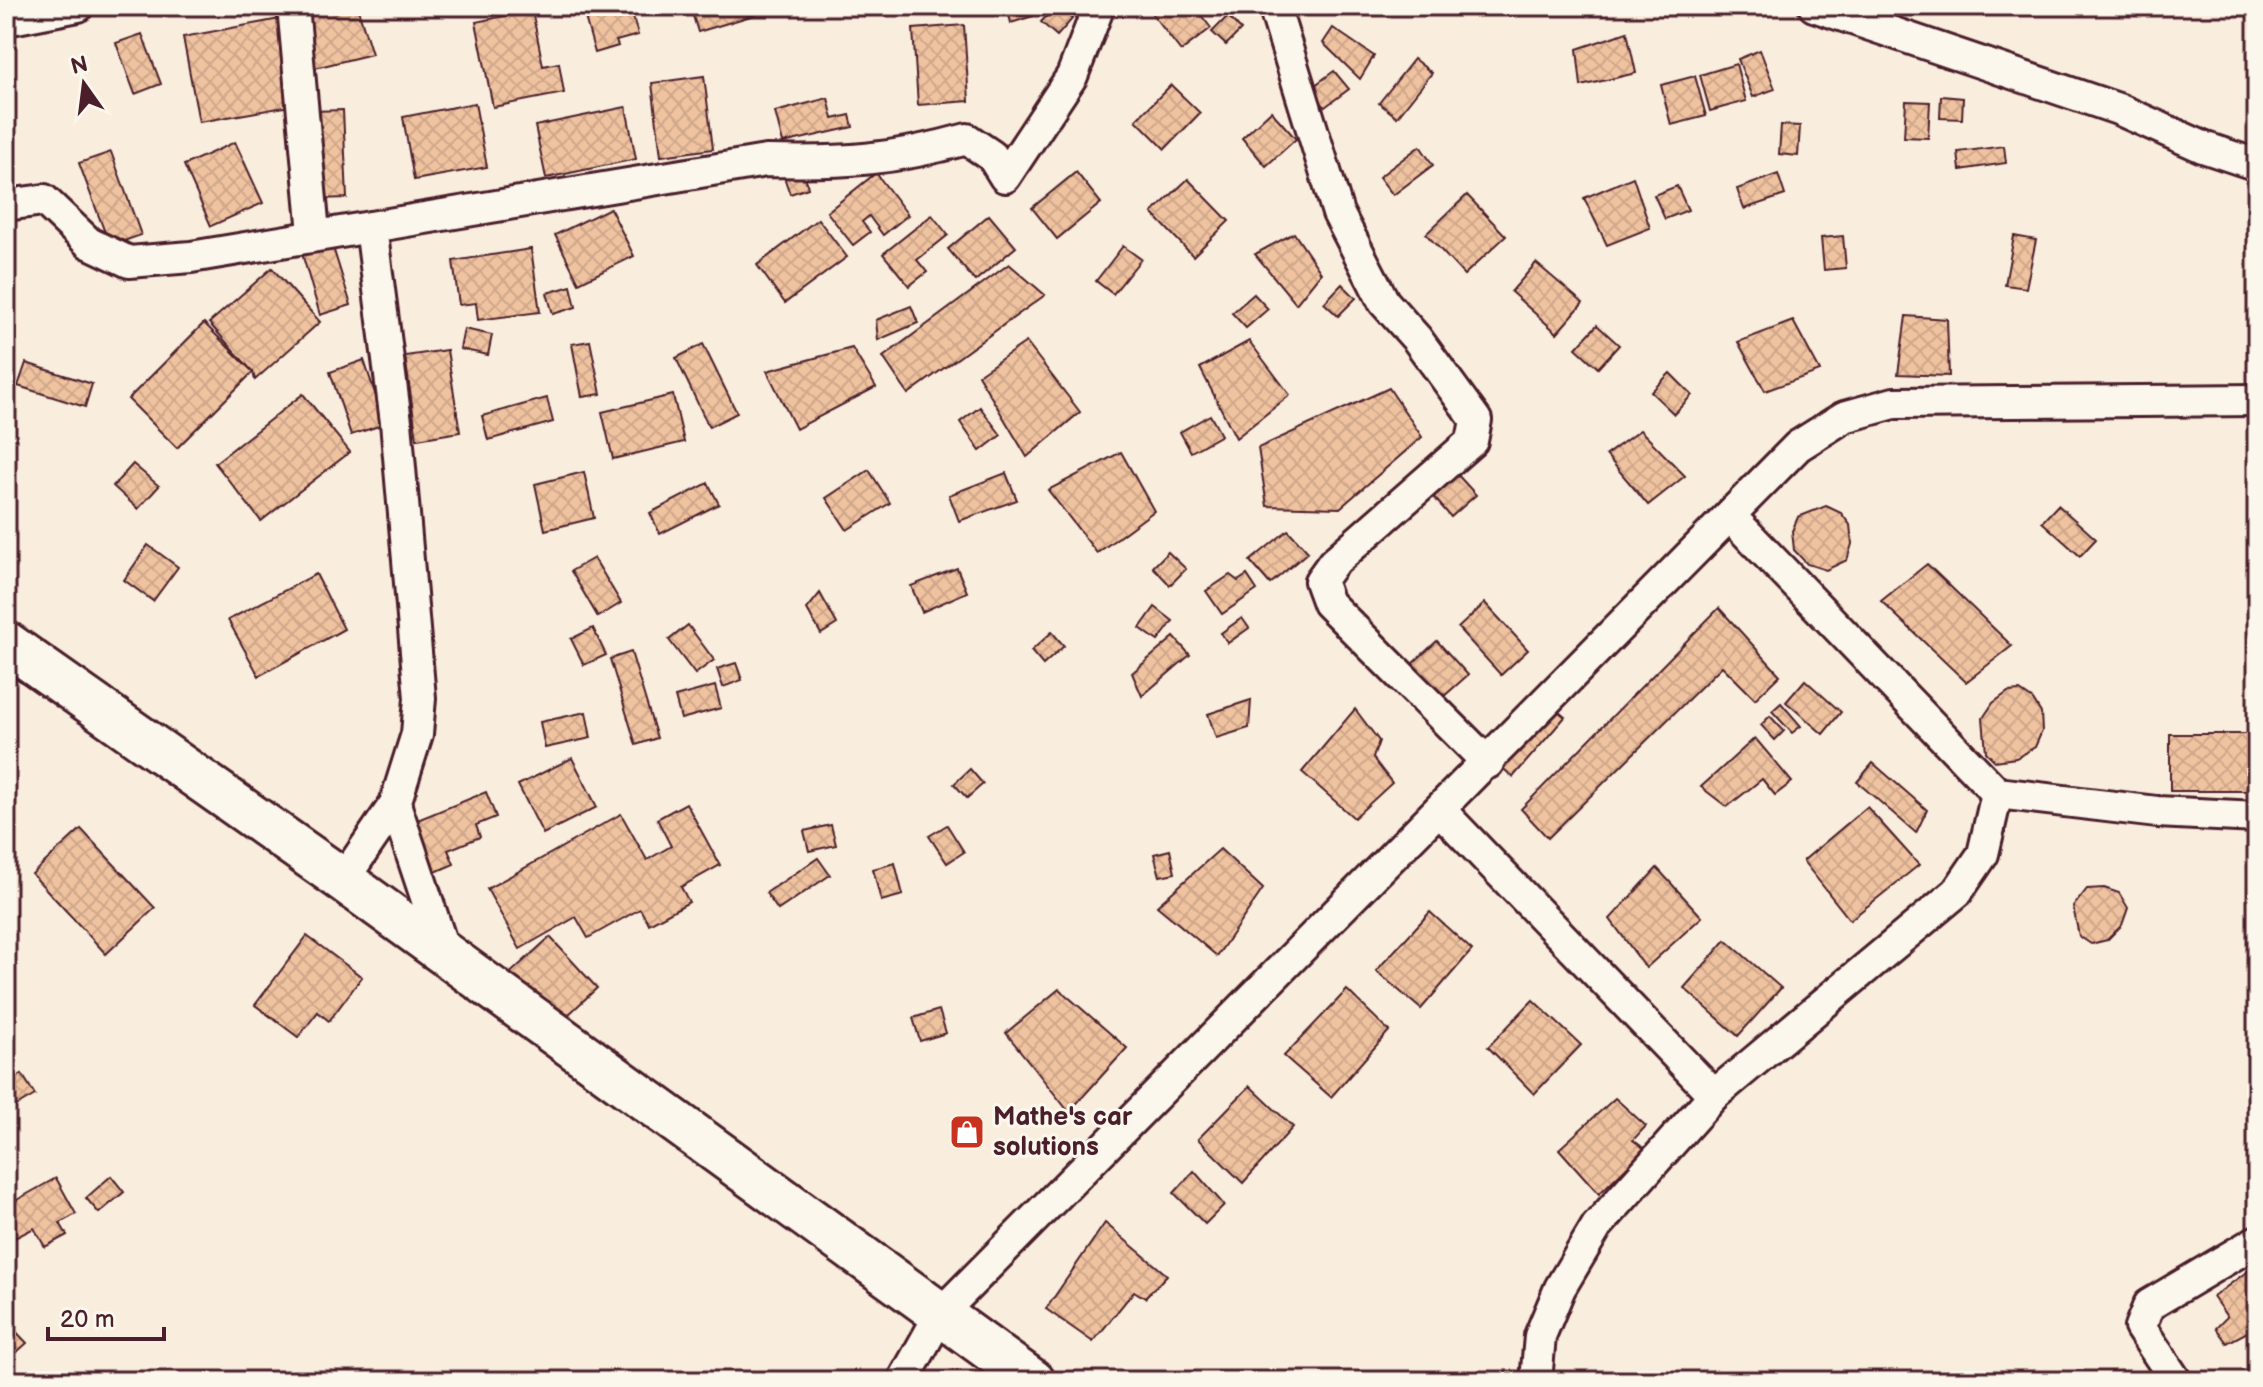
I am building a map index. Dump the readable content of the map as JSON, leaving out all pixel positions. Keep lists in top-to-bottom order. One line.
{"places":{"shop":["Mathe's car solutions"]},"scale_bar":"20 m","north":"top"}
